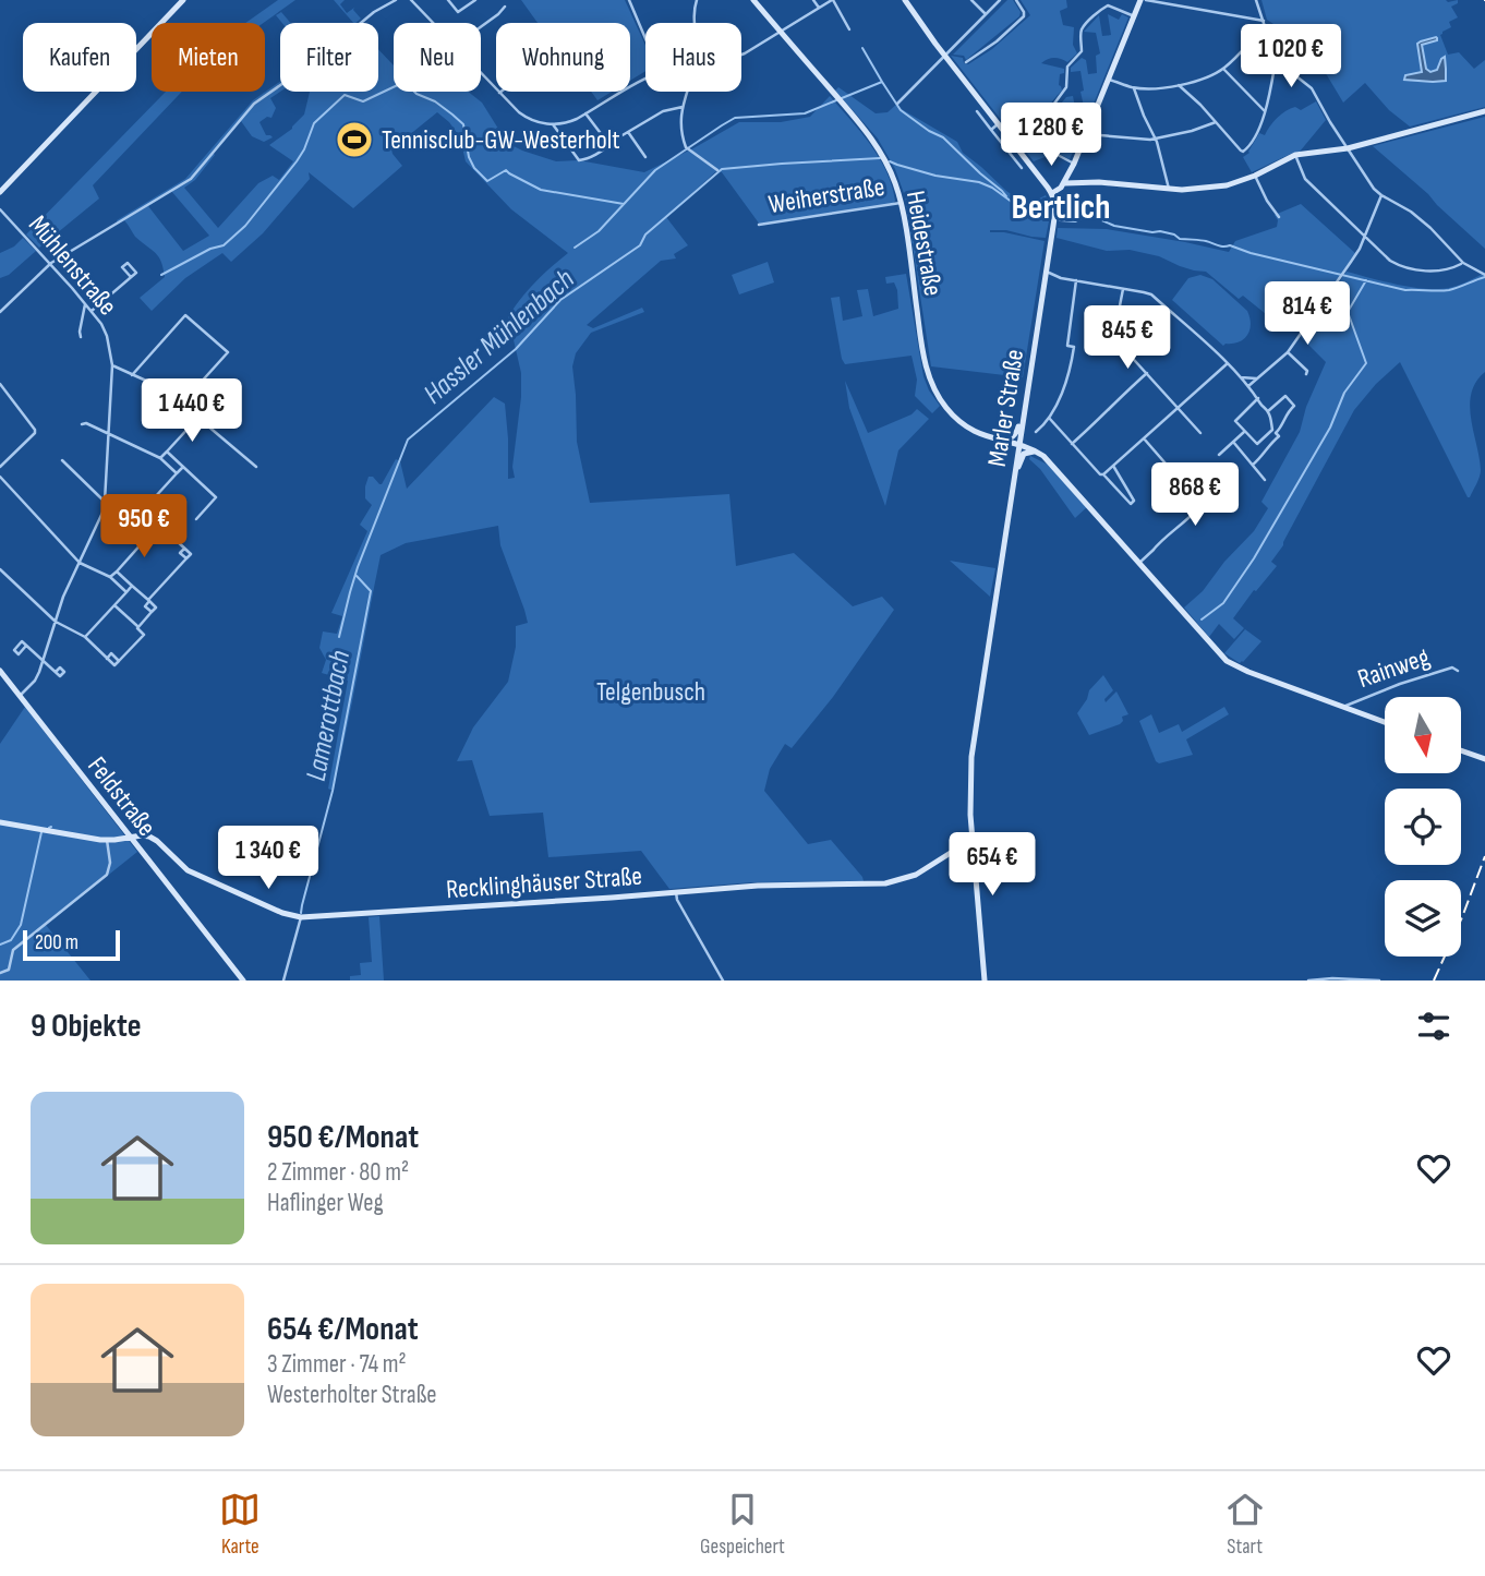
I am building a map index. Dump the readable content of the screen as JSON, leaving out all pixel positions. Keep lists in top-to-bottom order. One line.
{"streets":{"street":["Weiherstraße","Heidestraße","Mühlenstraße","Marler Straße","Rainweg","Feldstraße","Recklinghäuser Straße"]},"crossings":[["Weiherstraße","Heidestraße"],["Heidestraße","Marler Straße"],["Mühlenstraße","Feldstraße"],["Marler Straße","Recklinghäuser Straße"],["Feldstraße","Recklinghäuser Straße"]],"districts":["Bertlich"],"water":["Hassler Mühlenbach","Lamerottbach"],"parks":["Telgenbusch"],"places":{"sports":["Tennisclub-GW-Westerholt"]},"scale_bar":"200 m","north":"bottom","page":{"chip":["Kaufen","Mieten","Filter","Neu","Wohnung","Haus"],"price":["1 020 €","1 280 €","814 €","845 €","1 440 €","868 €","950 €","1 340 €","654 €"],"scale":"200 m","heading":"9 Objekte","list":[{"name":"950 €/Monat","note":"2 Zimmer · 80 m² · Haflinger Weg"},{"name":"654 €/Monat","note":"3 Zimmer · 74 m² · Westerholter Straße"}],"tabs":["Karte","Gespeichert","Start"]}}
